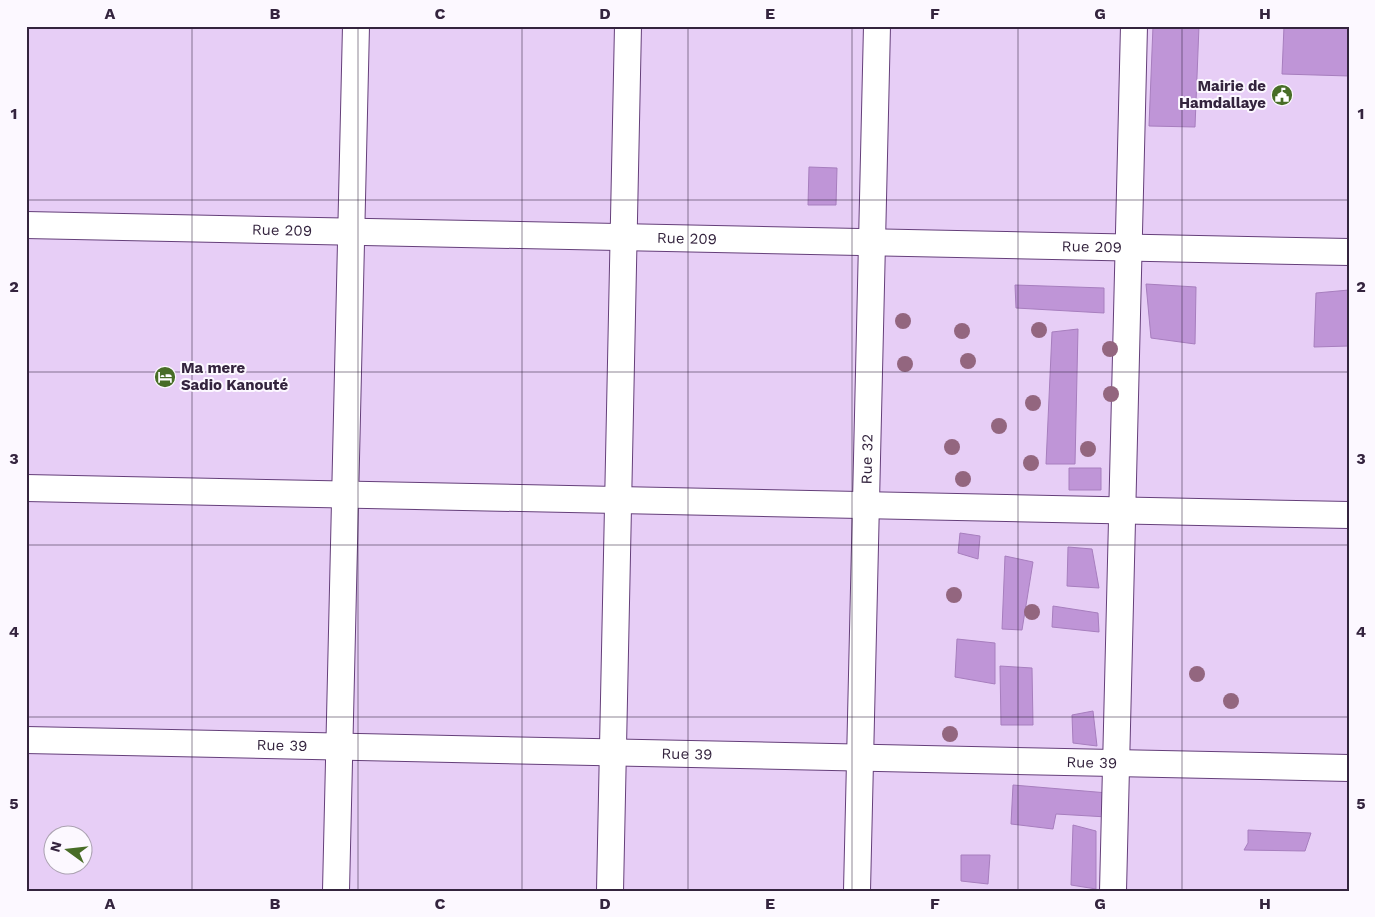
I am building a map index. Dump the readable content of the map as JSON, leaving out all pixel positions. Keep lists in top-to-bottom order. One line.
{"streets":{"street":["Rue 209","Rue 32","Rue 39"]},"crossings":[["Rue 209","Rue 32"],["Rue 32","Rue 39"]],"places":{"public building":["Mairie de Hamdallaye"],"hotel":["Ma mere Sadio Kanouté"]},"north":"left","grid":{"columns":["A","B","C","D","E","F","G","H"],"rows":["1","2","3","4","5"]}}
